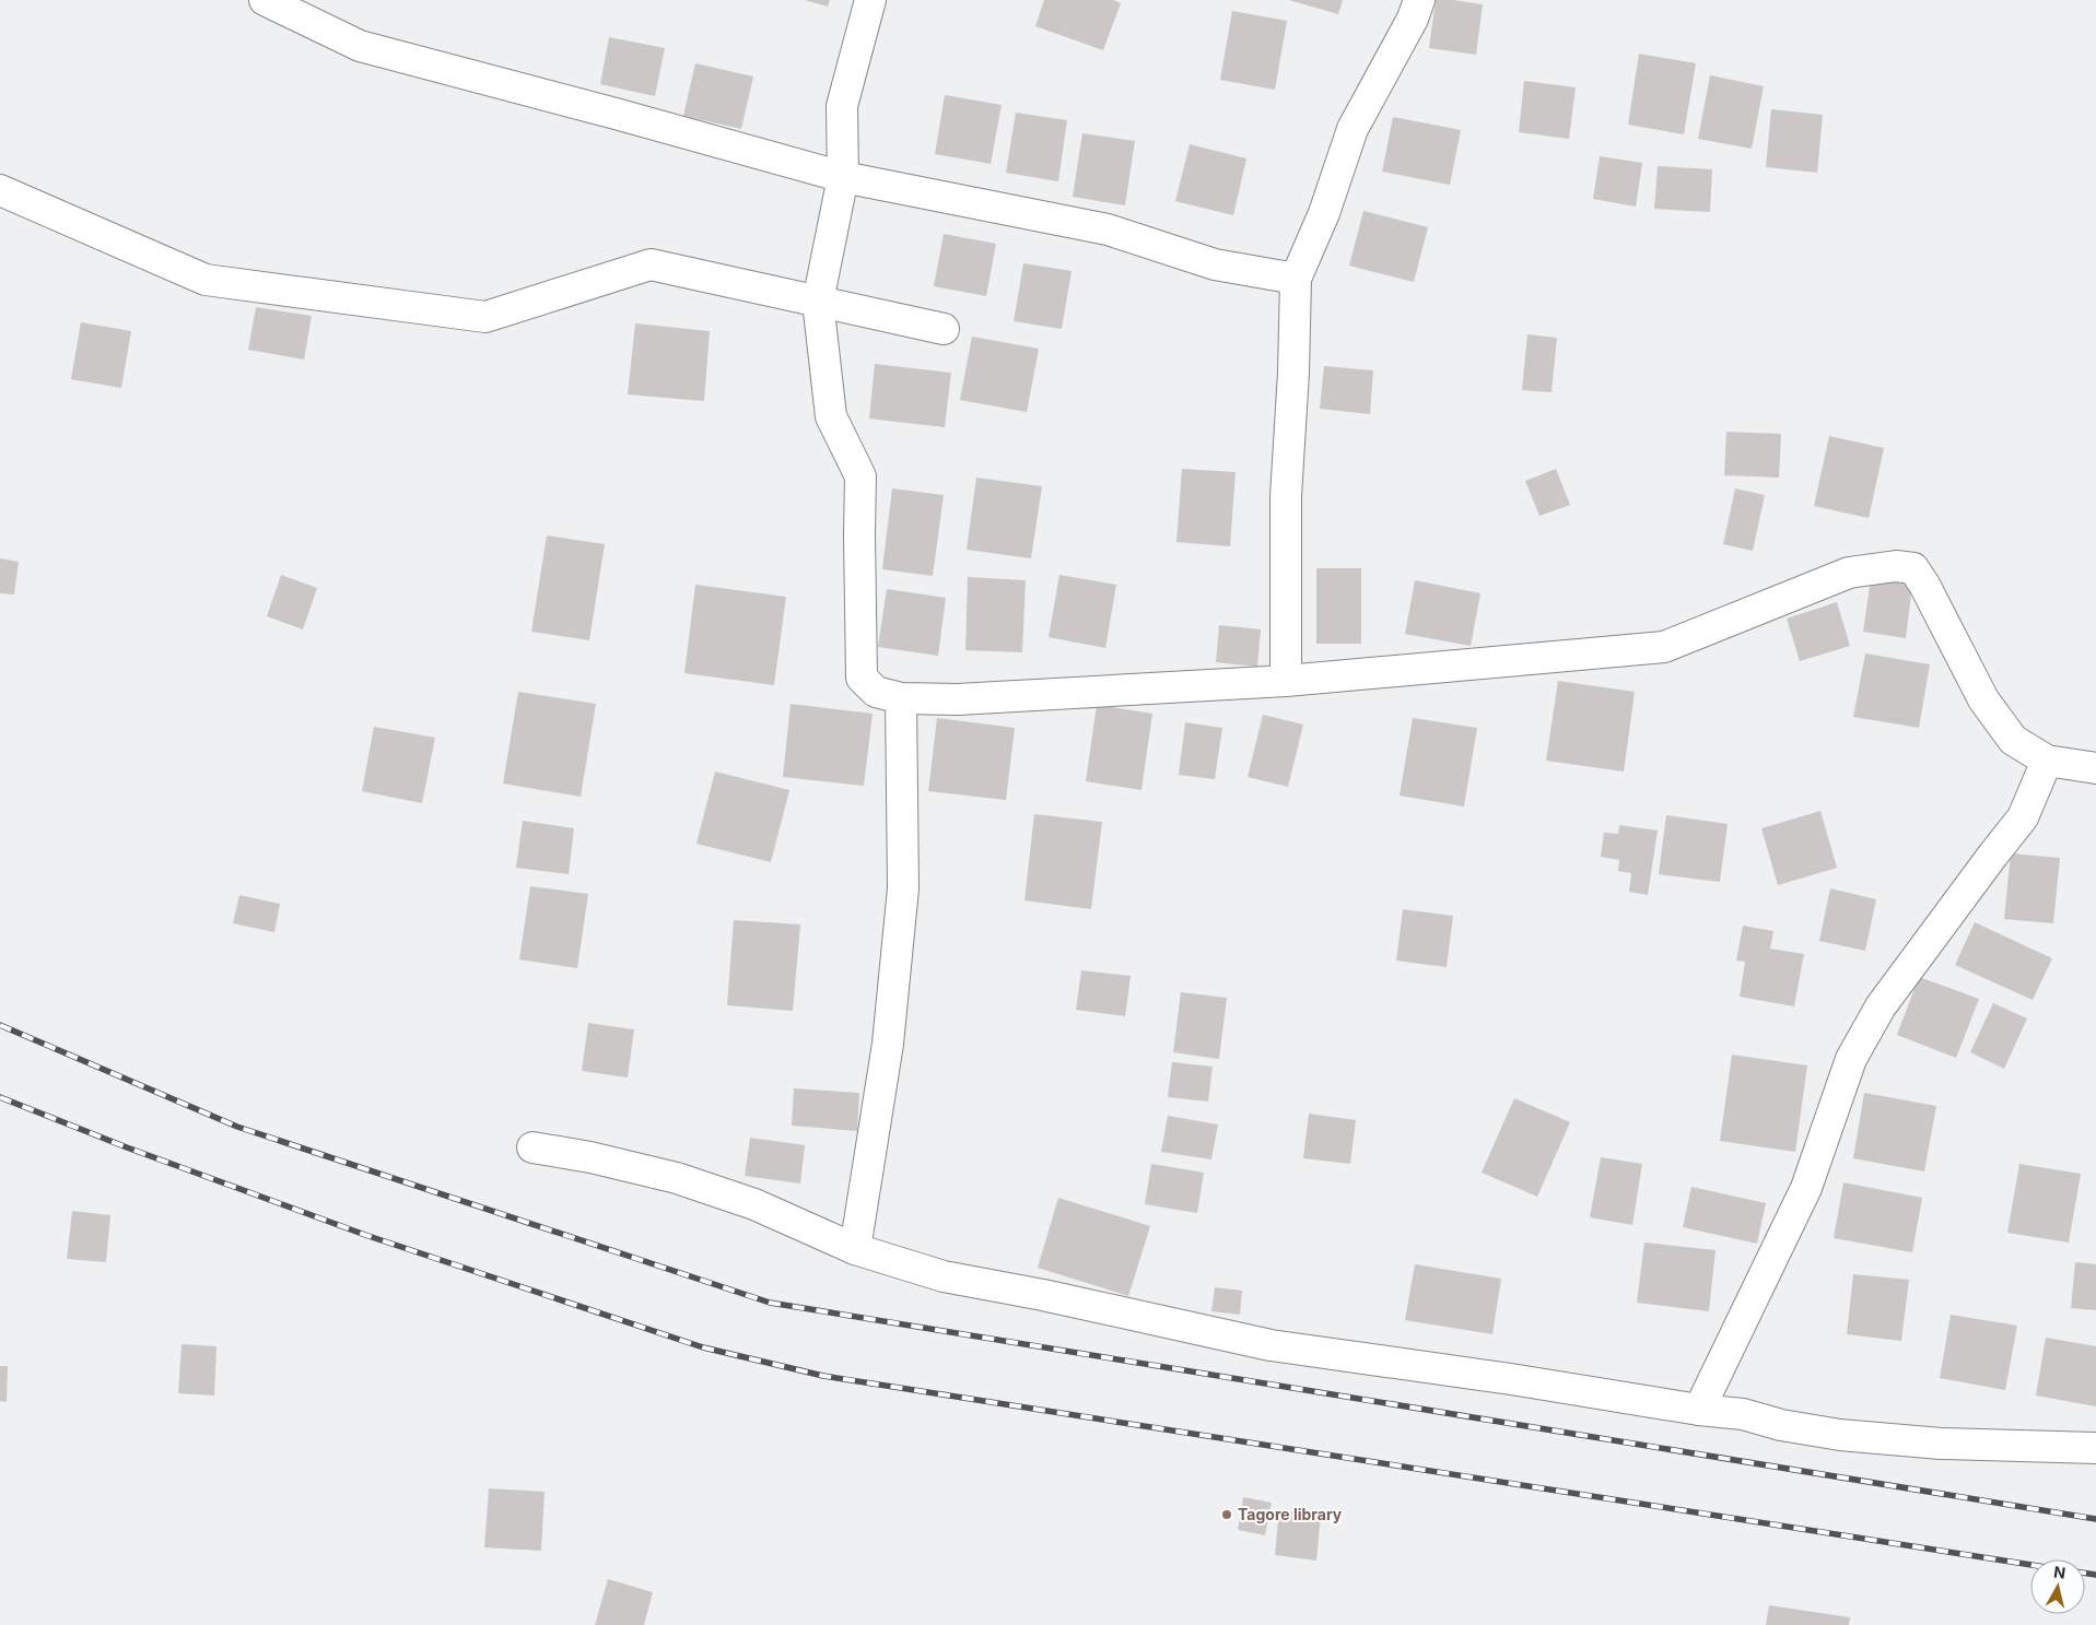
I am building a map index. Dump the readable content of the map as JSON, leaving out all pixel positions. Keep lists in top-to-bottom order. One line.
{"places":["Tagore library"],"north":"top"}
